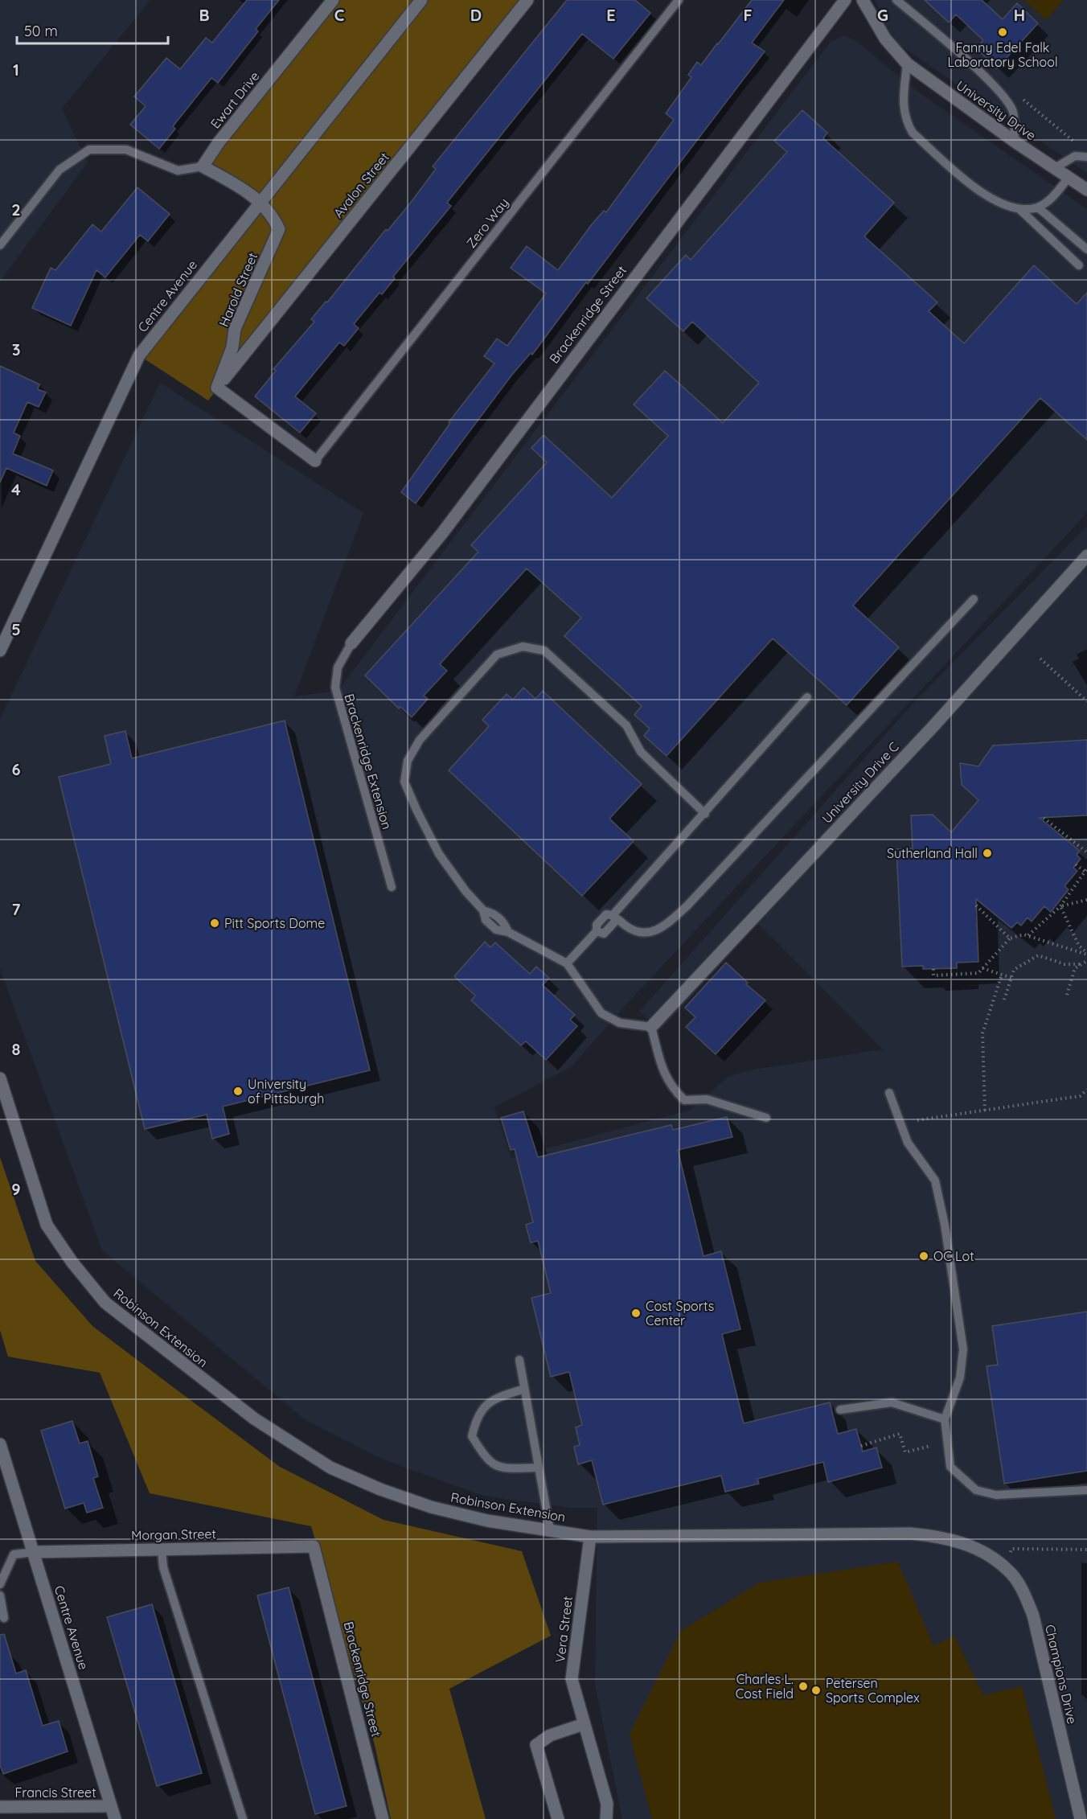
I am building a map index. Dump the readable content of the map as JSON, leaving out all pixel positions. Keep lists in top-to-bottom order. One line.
{"streets":{"street":["Ewart Drive","University Drive","Avalon Street","Harold Street","Centre Avenue","Brackenridge Street","University Drive C","Robinson Extension","Morgan Street","Vera Street","Champions Drive","Francis Street"],"lane":["Zero Way","Brackenridge Extension"]},"crossings":[["Avalon Street","Harold Street"],["Harold Street","Centre Avenue"],["Centre Avenue","Morgan Street"],["Centre Avenue","Francis Street"],["Brackenridge Street","Brackenridge Extension"],["Brackenridge Street","Morgan Street"],["Robinson Extension","Vera Street"],["Robinson Extension","Champions Drive"]],"places":["Fanny Edel Falk Laboratory School","Sutherland Hall","Pitt Sports Dome","University of Pittsburgh","OC Lot","Cost Sports Center","Charles L. Cost Field","Petersen Sports Complex"],"scale_bar":"50 m","grid":{"columns":["B","C","D","E","F","G","H"],"rows":["1","2","3","4","5","6","7","8","9"]}}
